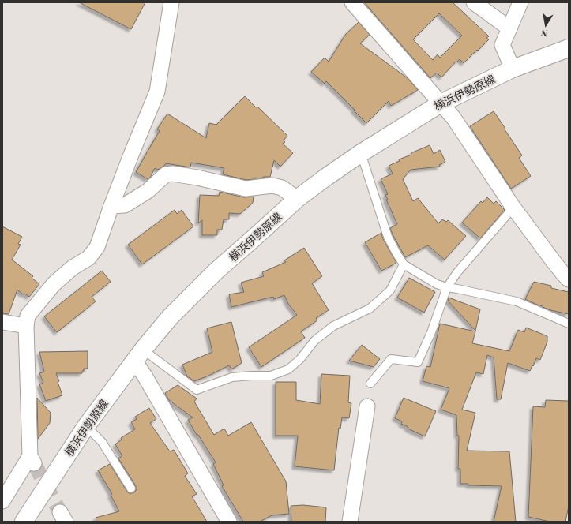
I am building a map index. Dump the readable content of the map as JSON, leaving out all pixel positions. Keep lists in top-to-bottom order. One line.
{"streets":{"main road":["横浜伊勢原線"]},"north":"bottom"}
